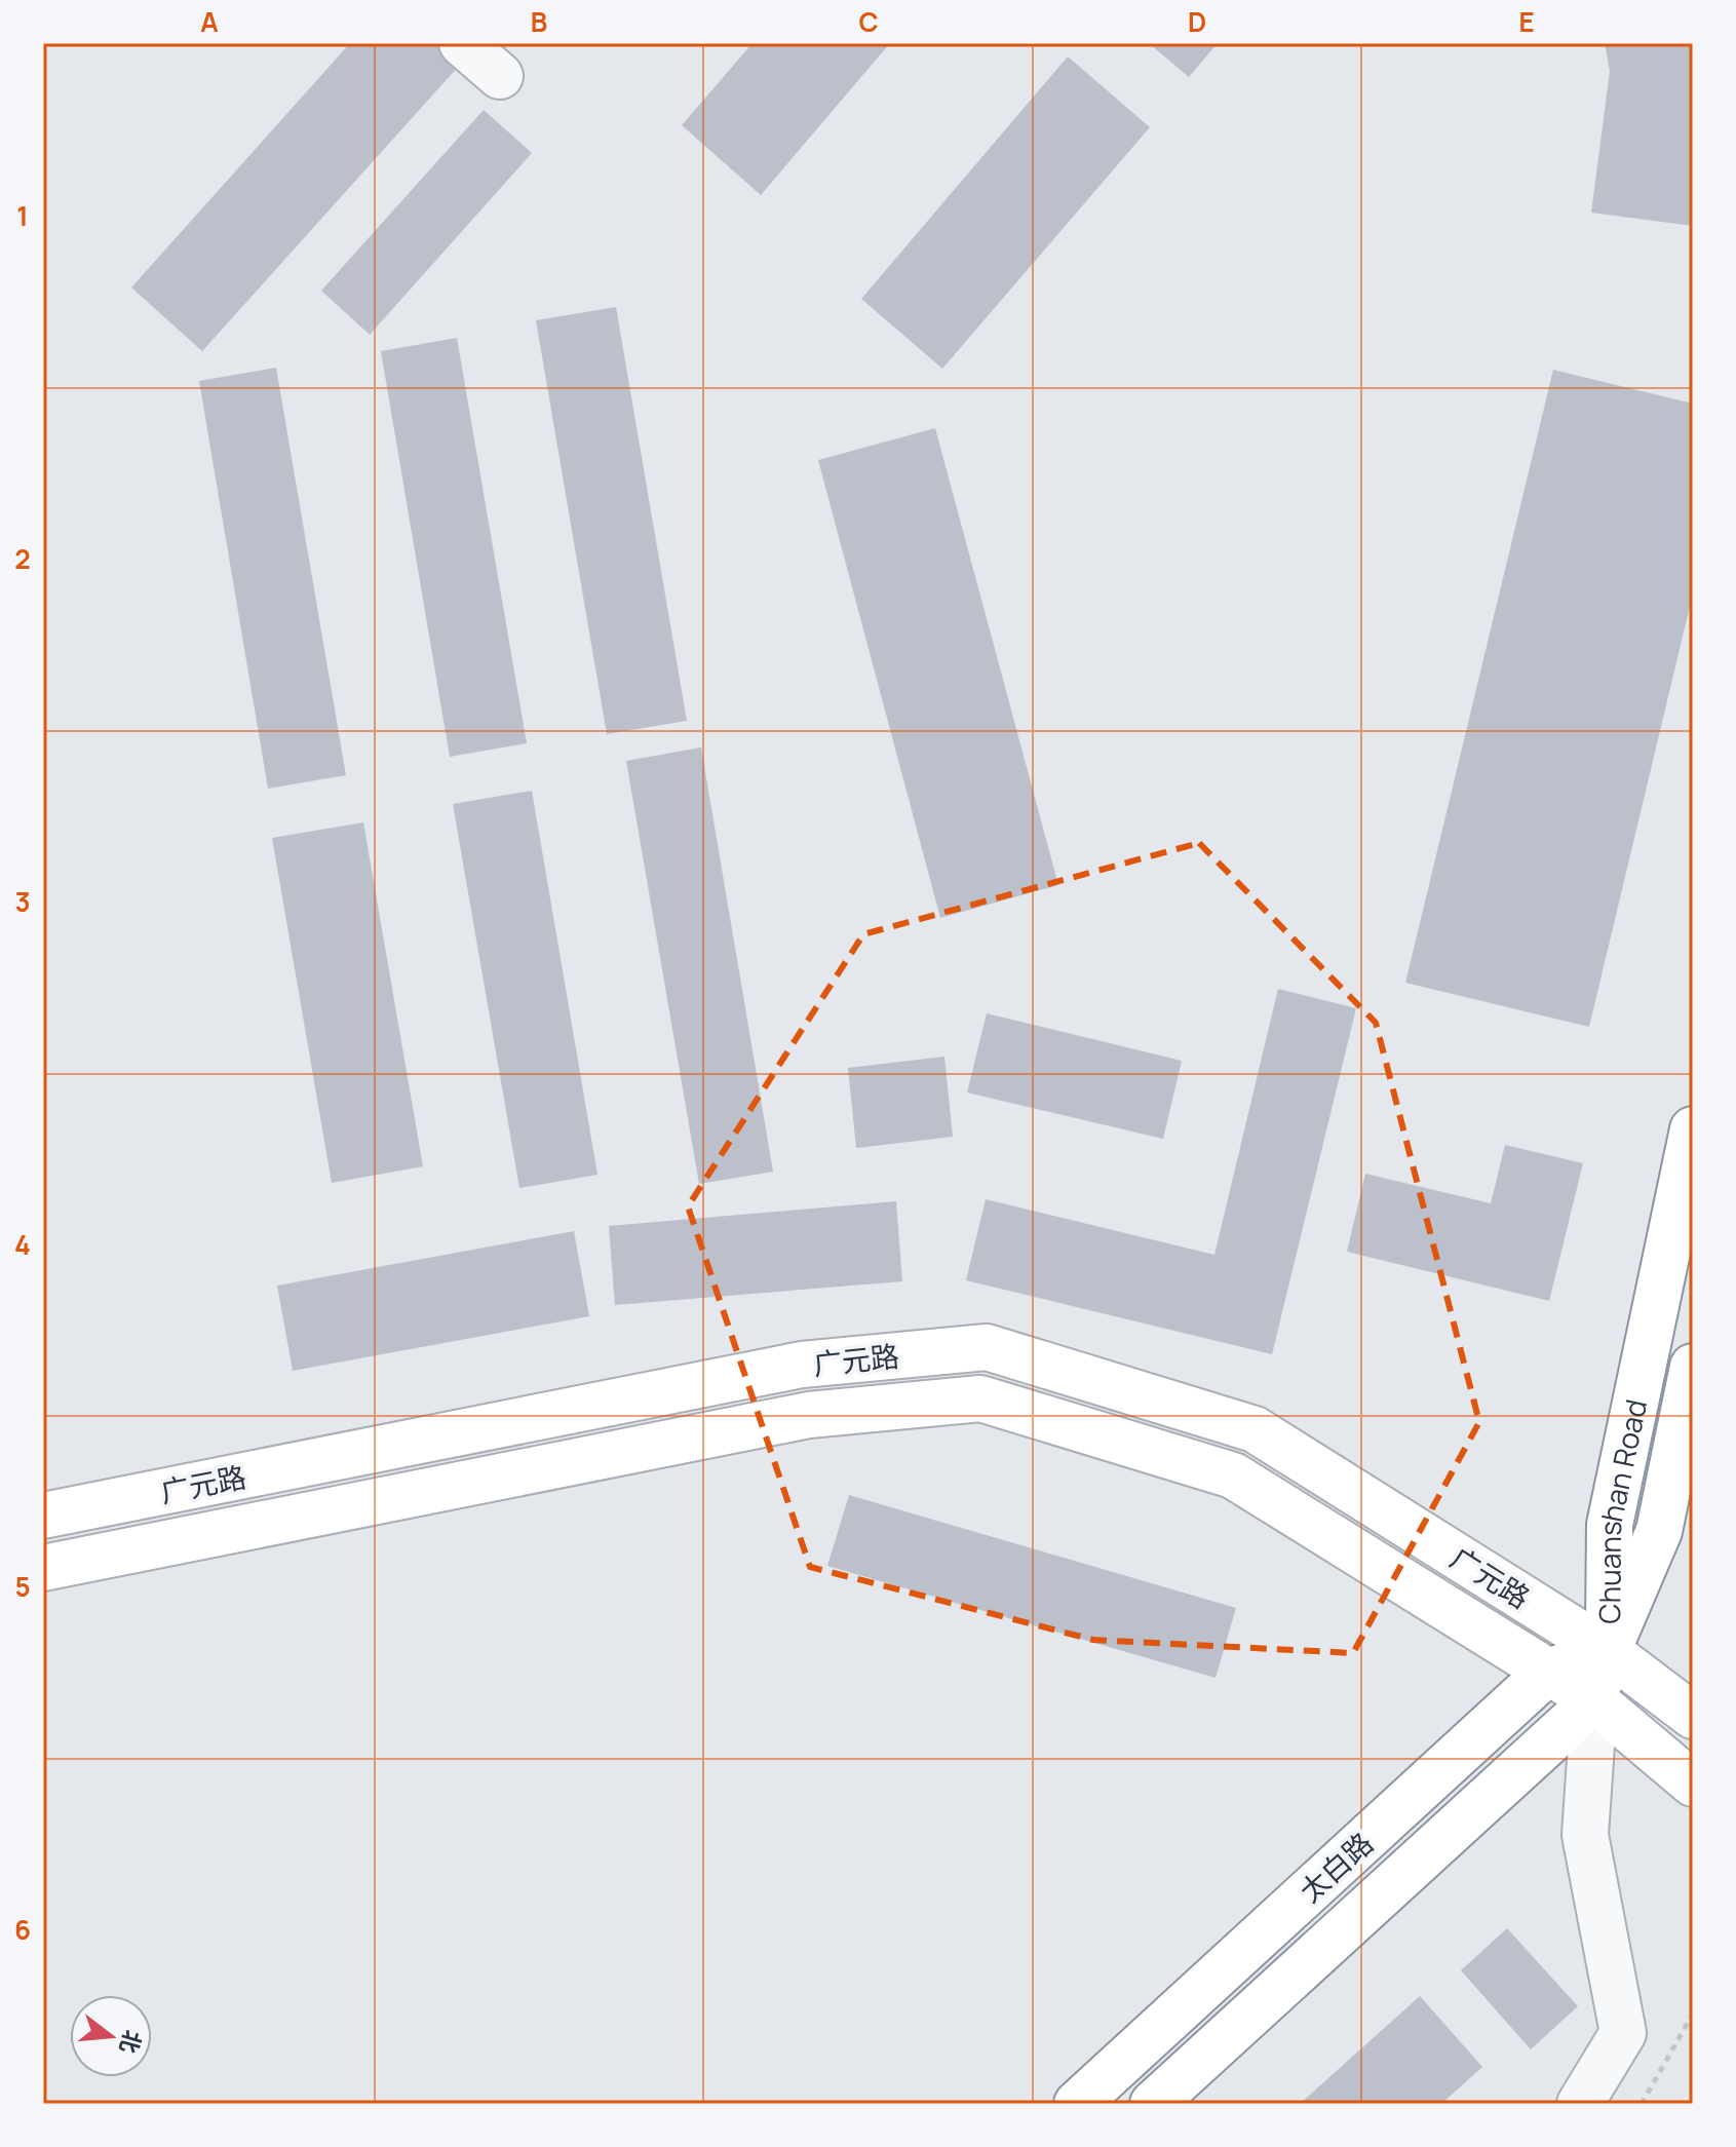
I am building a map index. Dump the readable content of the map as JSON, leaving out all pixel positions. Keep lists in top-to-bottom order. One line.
{"streets":{"main road":["广元路","Chuanshan Road","太白路"]},"crossings":[["广元路","Chuanshan Road"],["广元路","太白路"],["Chuanshan Road","太白路"]],"north":"right","grid":{"columns":["A","B","C","D","E"],"rows":["1","2","3","4","5","6"]}}
